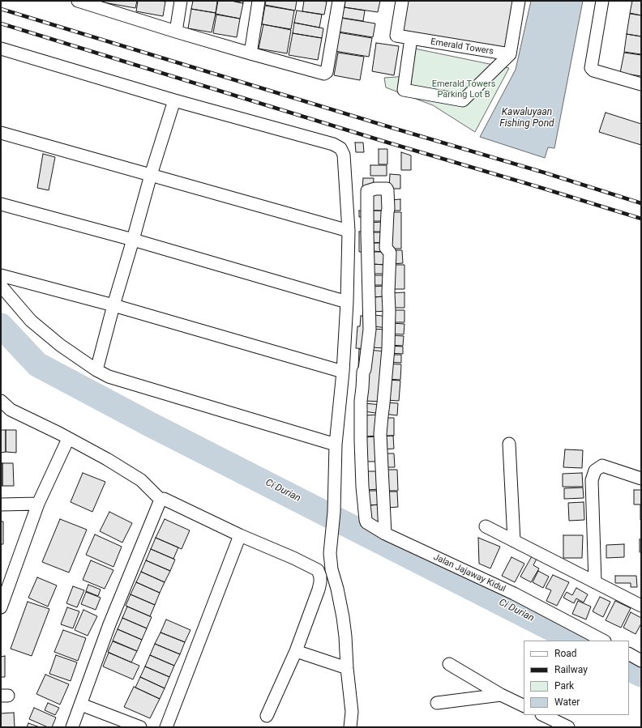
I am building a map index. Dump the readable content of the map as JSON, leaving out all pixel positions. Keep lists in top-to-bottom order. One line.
{"streets":{"street":["Emerald Towers","Jalan Jajaway Kidul"]},"water":["Kawaluyaan Fishing Pond","Ci Durian"],"parks":["Emerald Towers Parking Lot B"],"legend":["Road","Railway","Park","Water"]}
